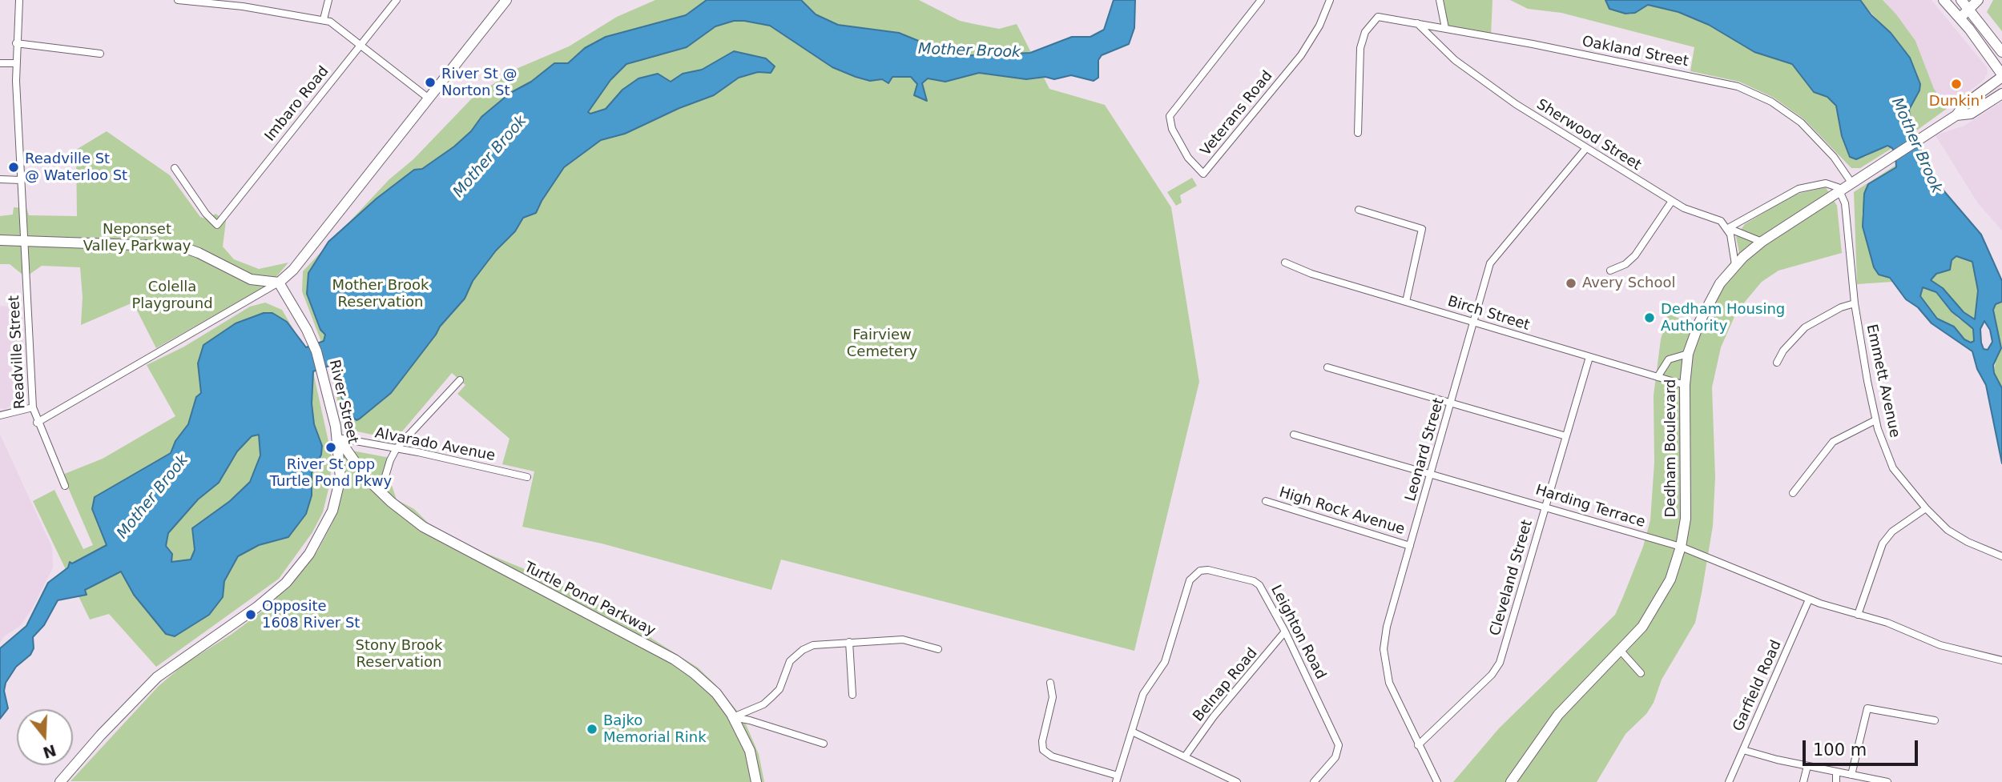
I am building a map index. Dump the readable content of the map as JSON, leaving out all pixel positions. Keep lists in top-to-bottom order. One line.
{"streets":{"main road":["River Street","Dedham Boulevard","Turtle Pond Parkway"],"street":["Oakland Street","Imbaro Road","Veterans Road","Sherwood Street","Birch Street","Readville Street","Emmett Avenue","Alvarado Avenue","Leonard Street","Harding Terrace","High Rock Avenue","Cleveland Street","Leighton Road","Belnap Road","Garfield Road"]},"crossings":[["Oakland Street","Sherwood Street"],["Oakland Street","Dedham Boulevard"],["Sherwood Street","Dedham Boulevard"],["Sherwood Street","Leonard Street"],["Birch Street","Dedham Boulevard"],["Birch Street","Leonard Street"],["Birch Street","Cleveland Street"],["Readville Street","River Street"],["Emmett Avenue","Dedham Boulevard"],["River Street","Alvarado Avenue"],["River Street","Turtle Pond Parkway"],["Alvarado Avenue","Turtle Pond Parkway"],["Dedham Boulevard","Harding Terrace"],["Leonard Street","Harding Terrace"],["Leonard Street","High Rock Avenue"],["Leonard Street","Cleveland Street"],["Harding Terrace","Cleveland Street"],["Harding Terrace","Garfield Road"],["Leighton Road","Belnap Road"]],"water":["Mother Brook"],"parks":["Neponset Valley Parkway","Mother Brook Reservation","Colella Playground","Fairview Cemetery","Stony Brook Reservation"],"places":["River St @ Norton St","Dunkin'","Readville St @ Waterloo St","Avery School","Dedham Housing Authority","River St opp Turtle Pond Pkwy","Opposite 1608 River St","Bajko Memorial Rink"],"scale_bar":"100 m","north":"bottom"}
